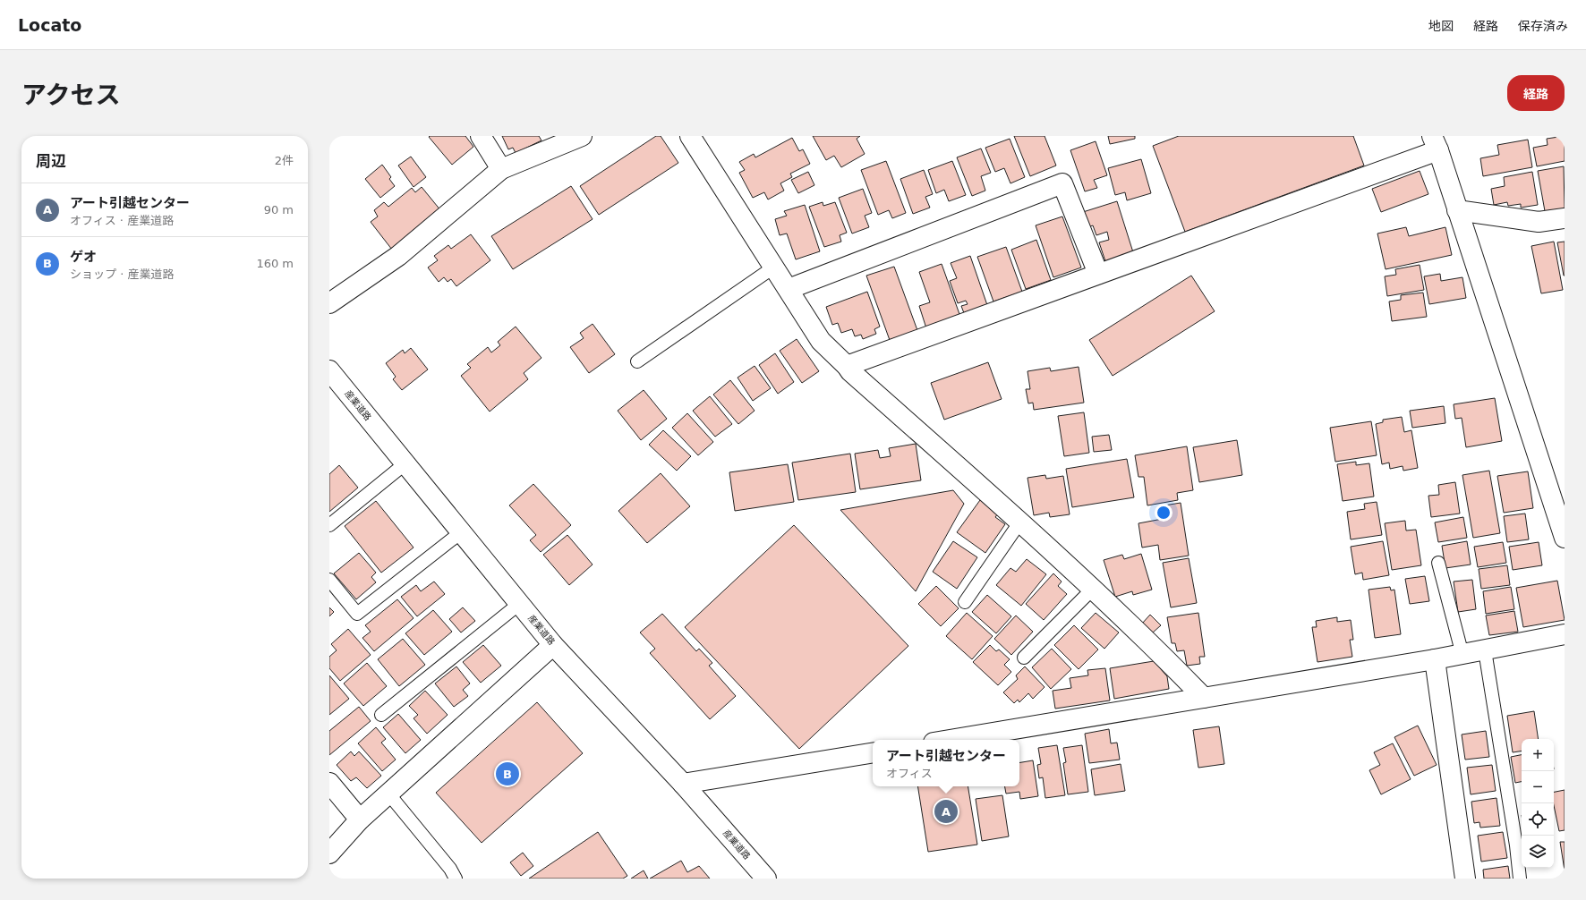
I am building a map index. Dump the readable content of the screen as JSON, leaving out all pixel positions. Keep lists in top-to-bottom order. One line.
{"streets":{"street":["産業道路"]},"page":{"header":"Locato","nav":["地図","経路","保存済み"],"title":"アクセス","buttons":"経路","heading":["周辺","2件"],"list":[{"mark":"A","name":"アート引越センター","note":"オフィス · 産業道路","value":"90 m"},{"mark":"B","name":"ゲオ","note":"ショップ · 産業道路","value":"160 m"}],"map_buttons":["+","−"],"popup":["アート引越センター","オフィス"],"pins":["B","A"]}}
